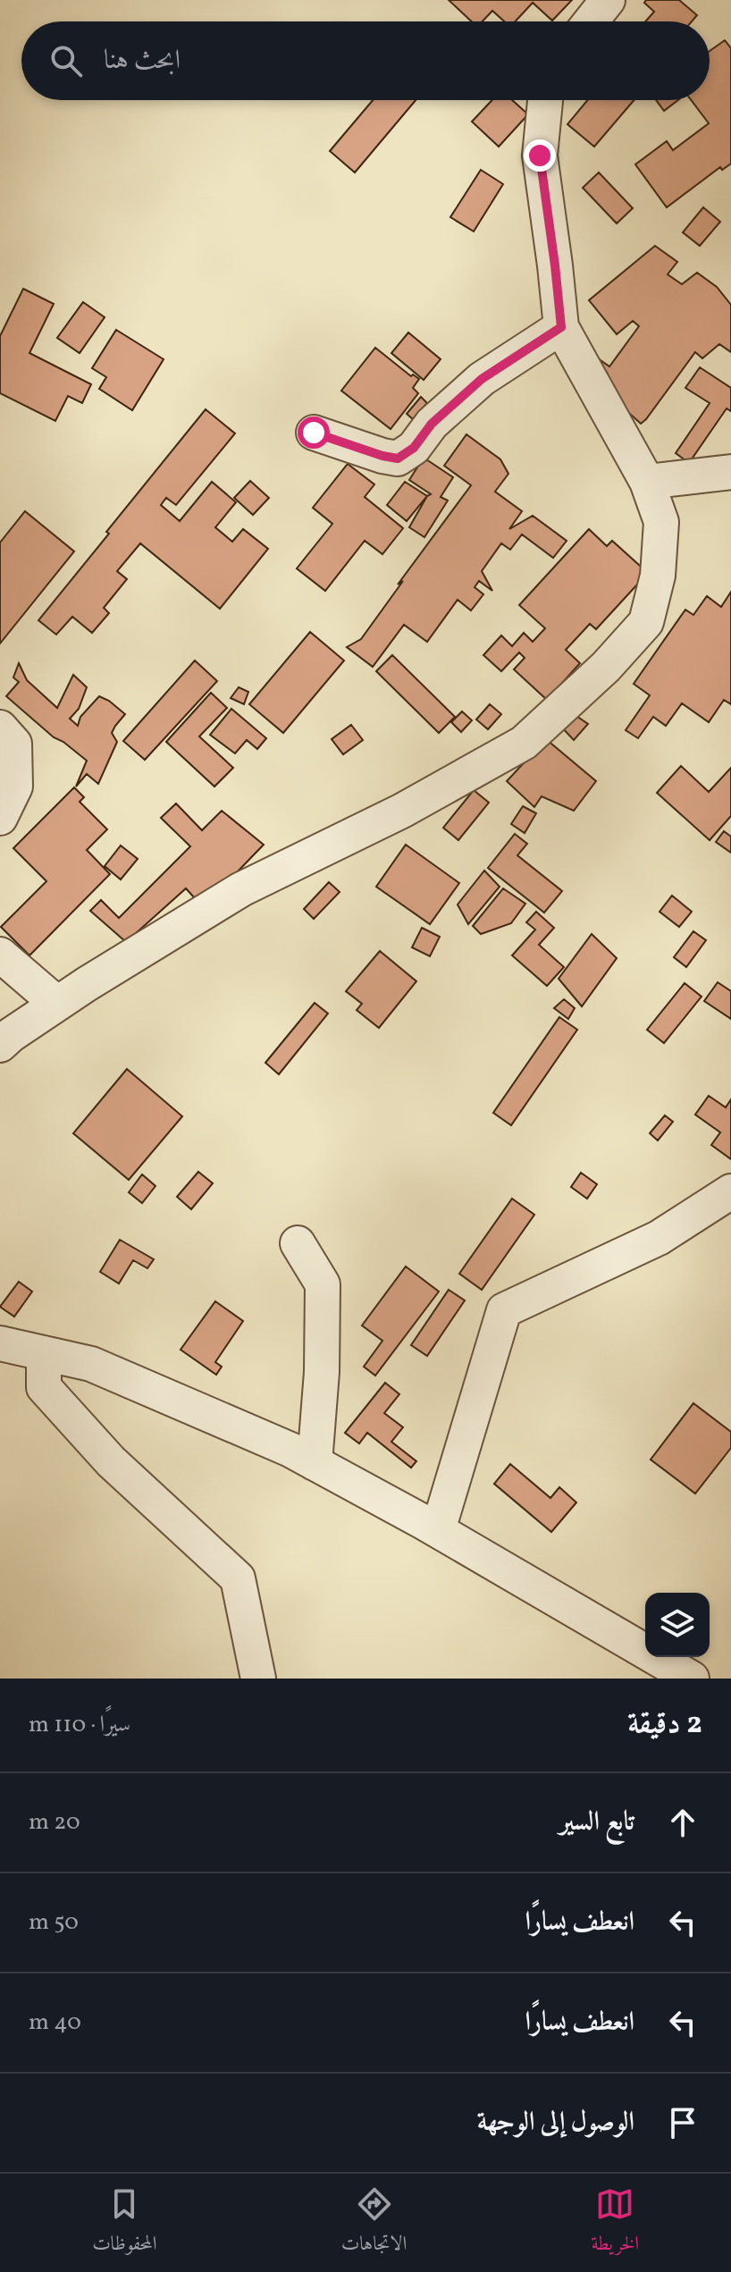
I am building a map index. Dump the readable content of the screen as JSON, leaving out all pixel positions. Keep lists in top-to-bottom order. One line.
{"page":{"search":"ابحث هنا","heading":["2 دقيقة","سيرًا · 110 m"],"list":[["تابع السير","20 m"],["انعطف يسارًا","50 m"],["انعطف يسارًا","40 m"],"الوصول إلى الوجهة"],"nav":["الخريطة","الاتجاهات","المحفوظات"]}}
